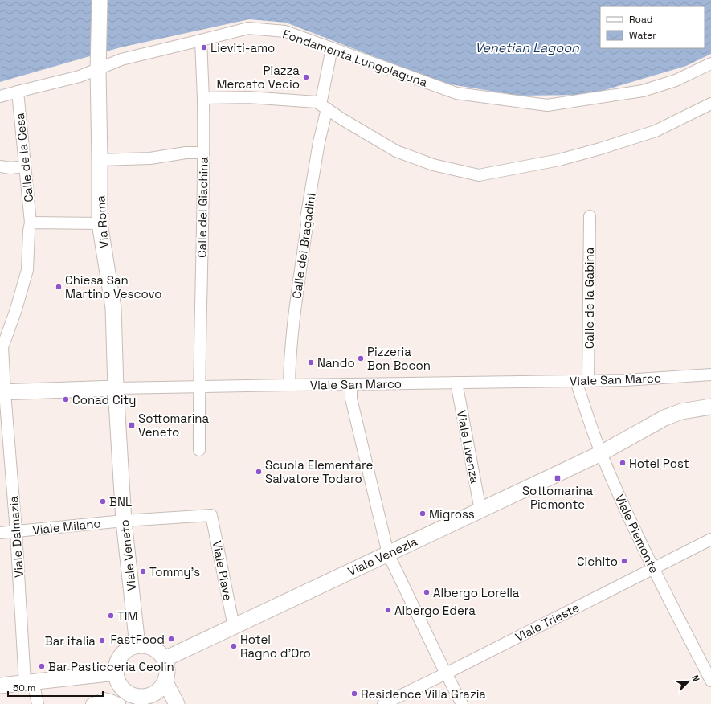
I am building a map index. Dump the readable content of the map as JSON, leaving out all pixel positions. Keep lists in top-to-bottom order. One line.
{"streets":{"street":["Fondamenta Lungolaguna","Calle de la Cesa","Calle del Giachina","Via Roma","Calle dei Bragadini","Calle de la Gabina","Viale San Marco","Viale Livenza","Viale Milano","Viale Piemonte","Viale Dalmazia","Viale Veneto","Viale Venezia","Viale Piave","Viale Trieste"]},"crossings":[["Fondamenta Lungolaguna","Calle de la Cesa"],["Fondamenta Lungolaguna","Calle del Giachina"],["Fondamenta Lungolaguna","Via Roma"],["Fondamenta Lungolaguna","Calle dei Bragadini"],["Calle de la Cesa","Viale San Marco"],["Calle de la Cesa","Viale Dalmazia"],["Calle del Giachina","Viale San Marco"],["Via Roma","Viale San Marco"],["Via Roma","Viale Veneto"],["Calle dei Bragadini","Viale San Marco"],["Calle de la Gabina","Viale San Marco"],["Viale San Marco","Viale Livenza"],["Viale San Marco","Viale Piemonte"],["Viale San Marco","Viale Dalmazia"],["Viale San Marco","Viale Veneto"],["Viale Livenza","Viale Venezia"],["Viale Milano","Viale Dalmazia"],["Viale Milano","Viale Veneto"],["Viale Milano","Viale Piave"],["Viale Piemonte","Viale Venezia"],["Viale Piemonte","Viale Trieste"],["Viale Veneto","Viale Venezia"],["Viale Venezia","Viale Piave"]],"water":["Venetian Lagoon"],"places":{"other":["Lieviti-amo","Piazza Mercato Vecio","Chiesa San Martino Vescovo","Pizzeria Bon Bocon","Nando","Conad City","Hotel Post","Scuola Elementare Salvatore Todaro","BNL","Migross","Cichito","Tommy's","Albergo Lorella","Albergo Edera","TIM","FastFood","Bar italia","Hotel Ragno d'Oro","Bar Pasticceria Ceolin","Residence Villa Grazia"],"transit":["Sottomarina Veneto","Sottomarina Piemonte"]},"legend":["Road","Water"],"scale_bar":"50 m","north":"top right"}
